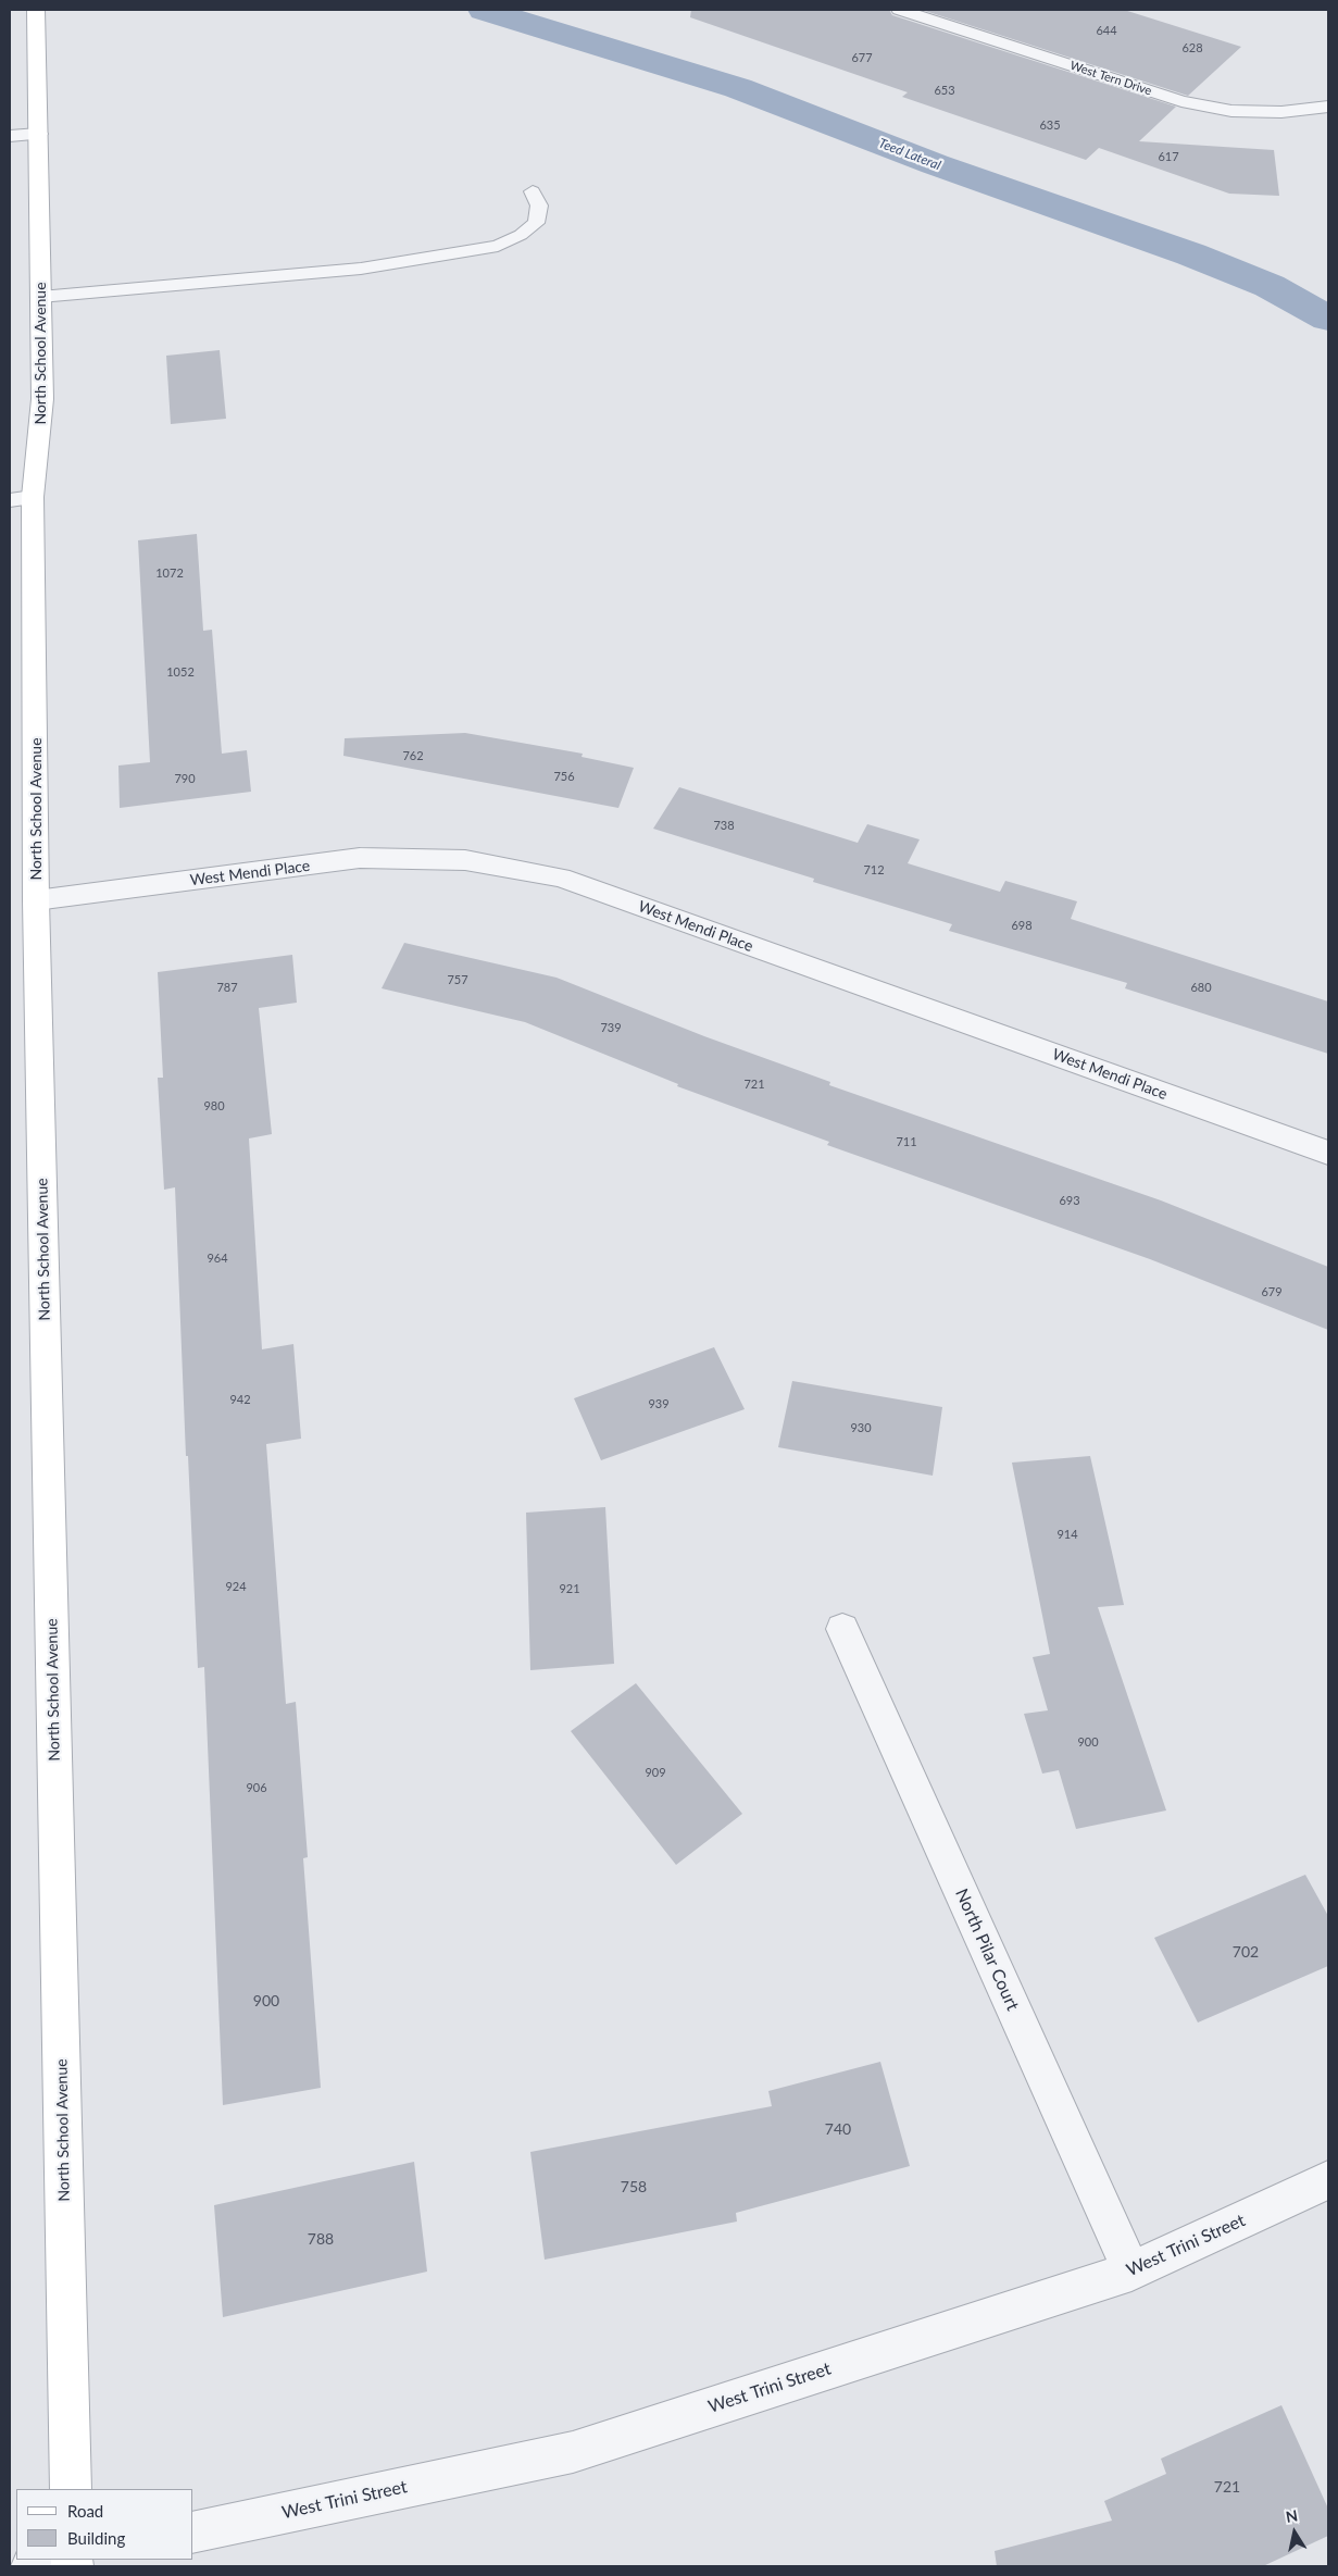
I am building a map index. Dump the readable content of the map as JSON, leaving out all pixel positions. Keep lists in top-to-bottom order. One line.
{"streets":{"street":["West Tern Drive","North School Avenue","West Mendi Place","North Pilar Court","West Trini Street"]},"crossings":[["North School Avenue","West Mendi Place"],["North Pilar Court","West Trini Street"]],"water":["Teed Lateral"],"house_numbers":["644","628","677","653","635","617","1072","1052","762","756","790","738","712","698","757","787","680","739","721","980","711","693","964","679","942","939","930","914","924","921","900","909","906","702","900","740","758","788","721"],"legend":["Road","Building"],"north":"top"}
